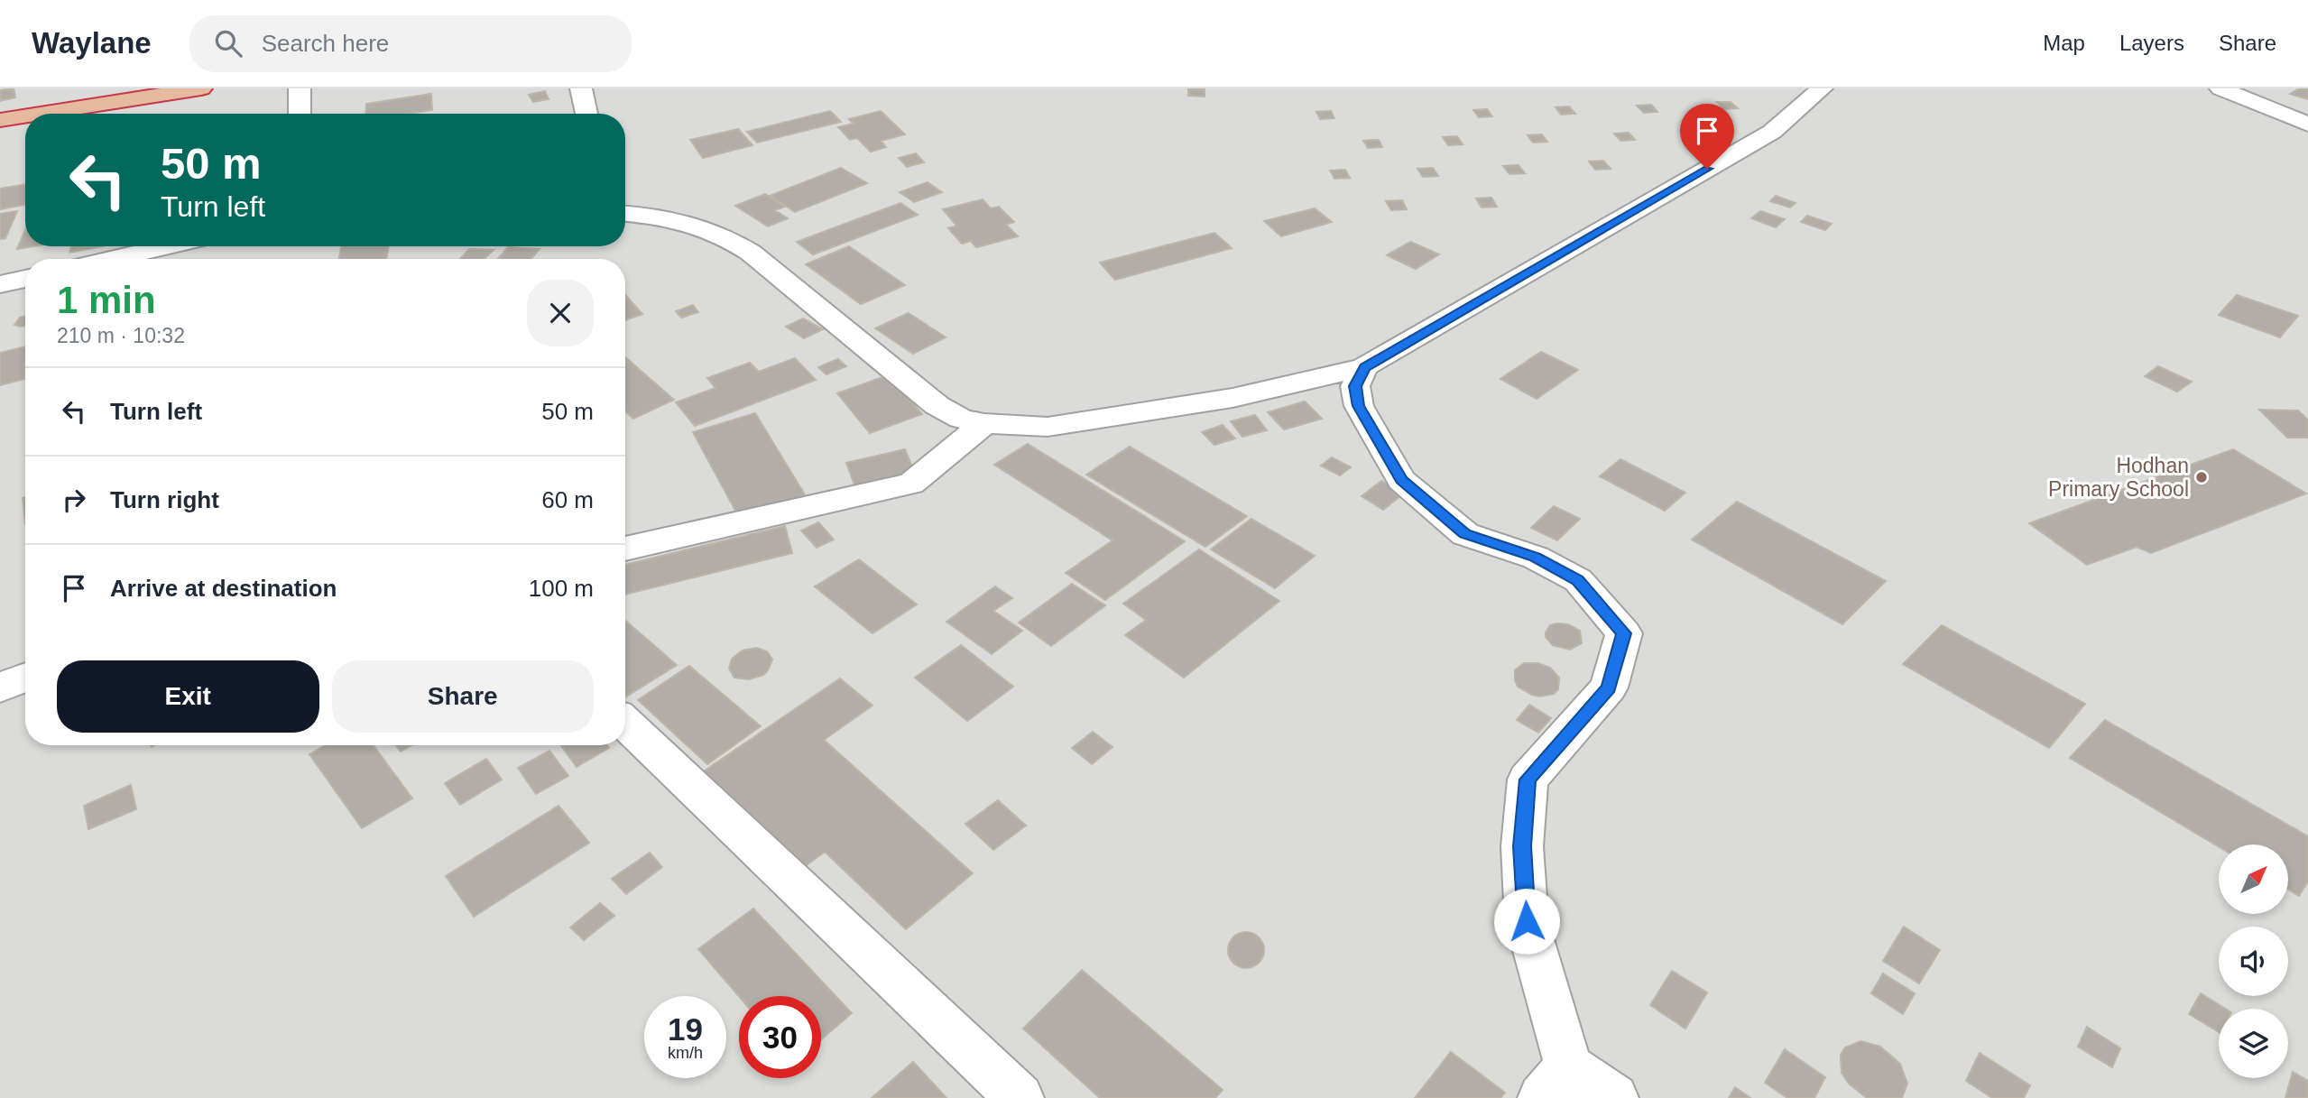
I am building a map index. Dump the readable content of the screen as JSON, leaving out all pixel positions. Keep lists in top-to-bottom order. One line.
{"places":["Hodhan Primary School"],"north":"top right","page":{"header":"Waylane","search":"Search here","nav":["Map","Layers","Share"],"turn":["50 m","Turn left"],"heading":["1 min","210 m · 10:32"],"list":[{"name":"Turn left","value":"50 m"},{"name":"Turn right","value":"60 m"},{"name":"Arrive at destination","value":"100 m"}],"buttons":["Exit","Share"],"speed":"19 km/h","limit":"30"}}
